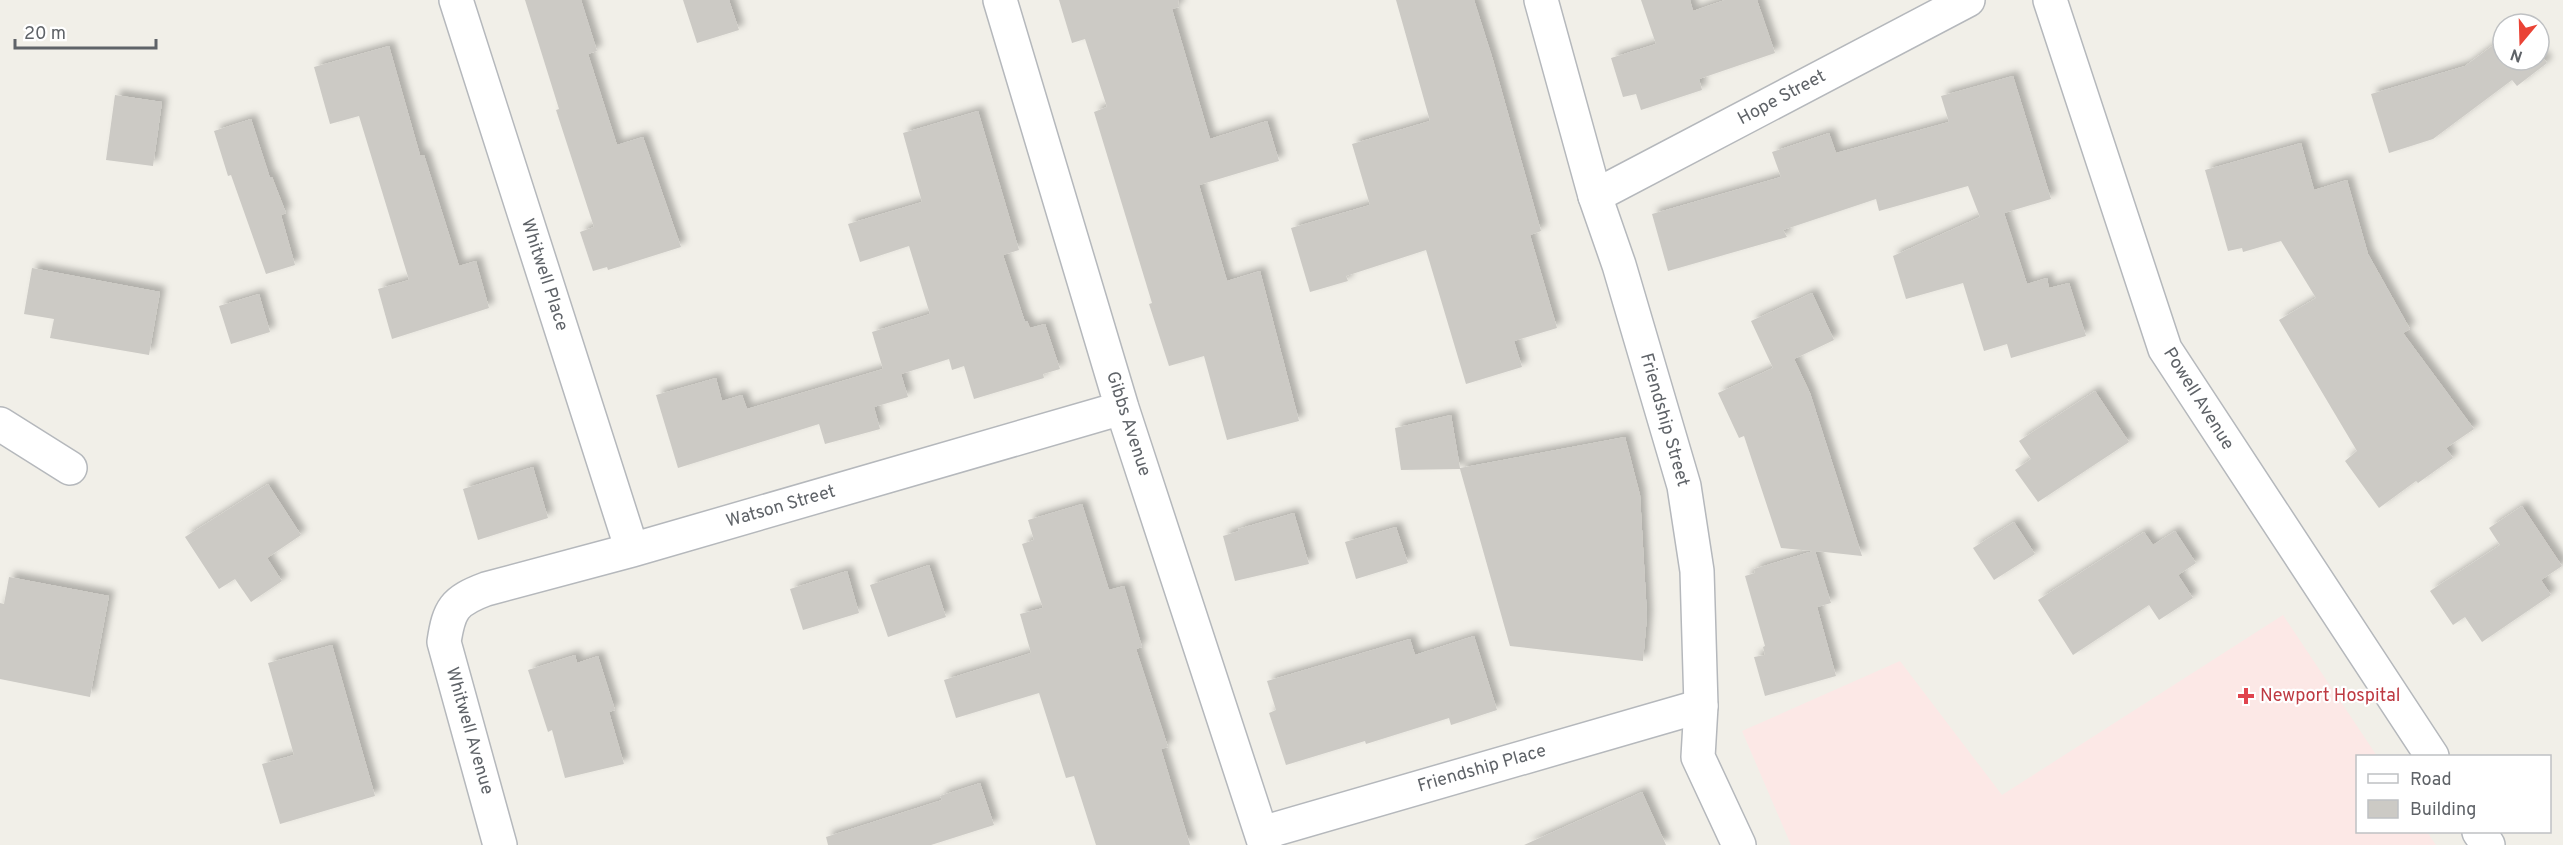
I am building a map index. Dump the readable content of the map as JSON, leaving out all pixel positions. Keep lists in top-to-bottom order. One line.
{"streets":{"street":["Hope Street","Whitwell Place","Powell Avenue","Friendship Street","Gibbs Avenue","Watson Street","Whitwell Avenue","Friendship Place"]},"crossings":[["Hope Street","Friendship Street"],["Whitwell Place","Watson Street"],["Friendship Street","Friendship Place"],["Gibbs Avenue","Watson Street"],["Gibbs Avenue","Friendship Place"],["Watson Street","Whitwell Avenue"]],"places":{"health":["Newport Hospital"]},"legend":["Road","Building"],"scale_bar":"20 m","north":"bottom"}
